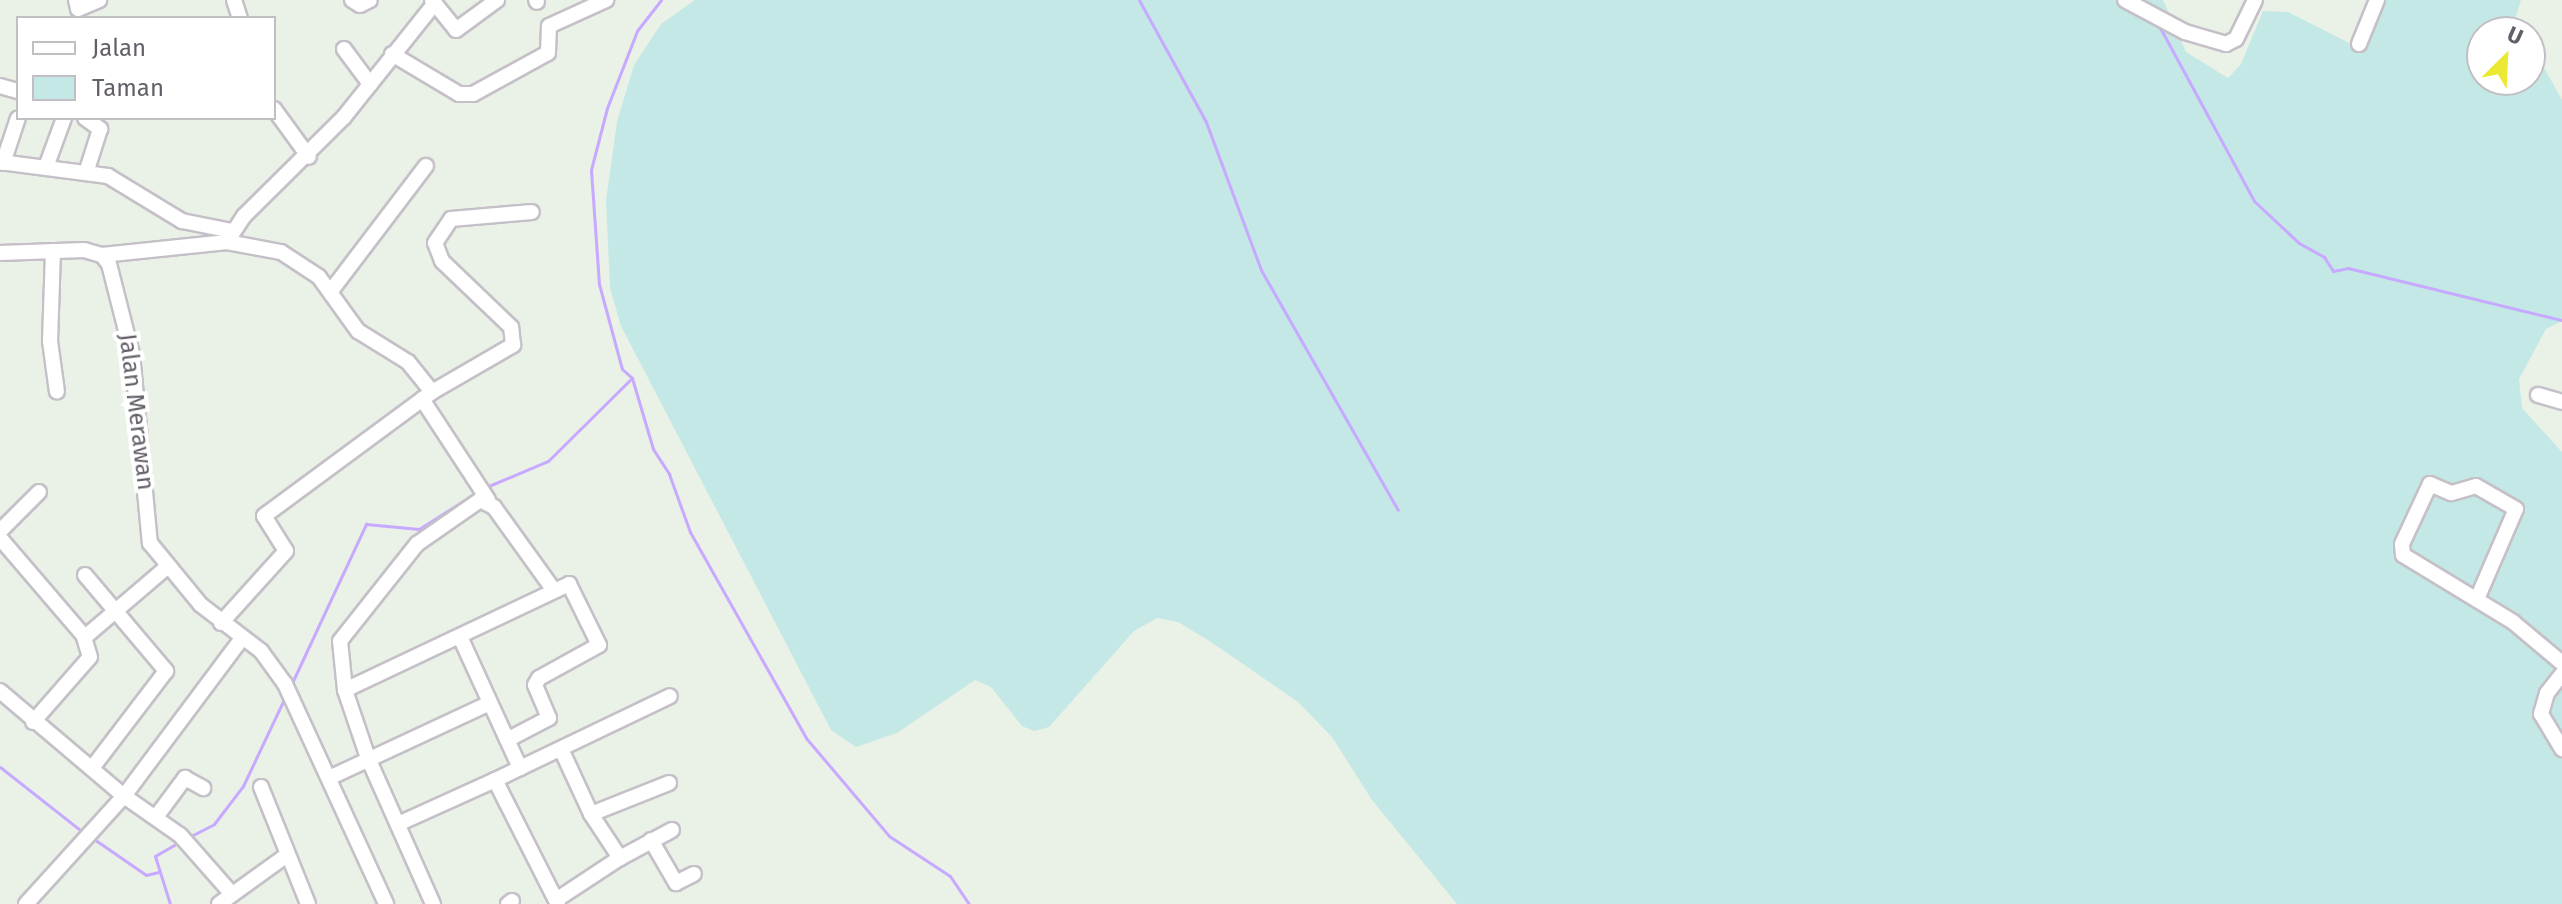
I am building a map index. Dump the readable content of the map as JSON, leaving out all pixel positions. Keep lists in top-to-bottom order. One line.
{"streets":{"street":["Jalan Merawan"]},"legend":["Jalan","Taman"],"north":"top right"}
